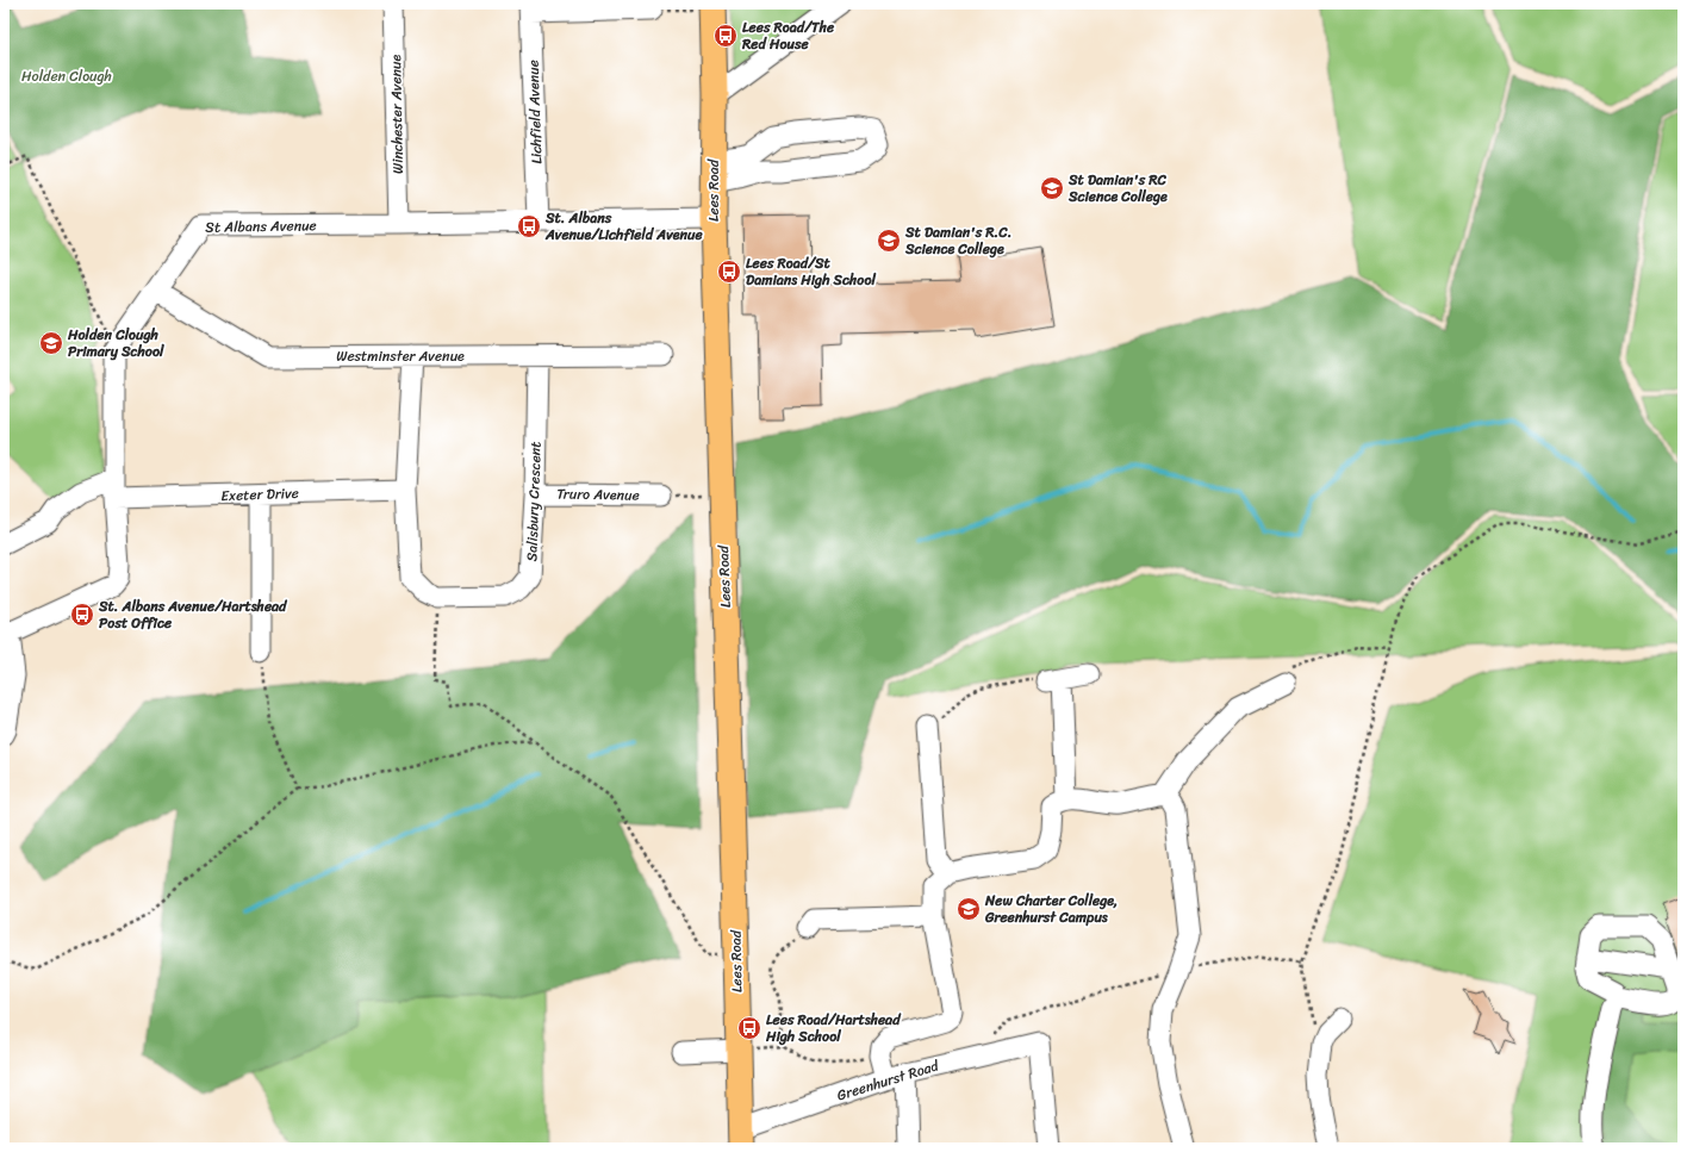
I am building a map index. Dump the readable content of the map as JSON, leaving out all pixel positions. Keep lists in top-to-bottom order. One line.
{"streets":{"main road":["Lees Road"],"street":["Lichfield Avenue","Winchester Avenue","St Albans Avenue","Westminster Avenue","Exeter Drive","Truro Avenue","Salisbury Crescent","Greenhurst Road"]},"crossings":[["Lichfield Avenue","St Albans Avenue"],["Winchester Avenue","St Albans Avenue"],["Lees Road","St Albans Avenue"],["Lees Road","Greenhurst Road"],["St Albans Avenue","Westminster Avenue"],["Westminster Avenue","Salisbury Crescent"],["Truro Avenue","Salisbury Crescent"]],"parks":["Holden Clough"],"places":{"bus stop":["Lees Road/The Red House","St. Albans Avenue/Lichfield Avenue","Lees Road/St Damians High School","St. Albans Avenue/Hartshead Post Office","Lees Road/Hartshead High School"],"school or university":["St Damian's RC Science College","St Damian's R.C. Science College","Holden Clough Primary School","New Charter College, Greenhurst Campus"]}}
